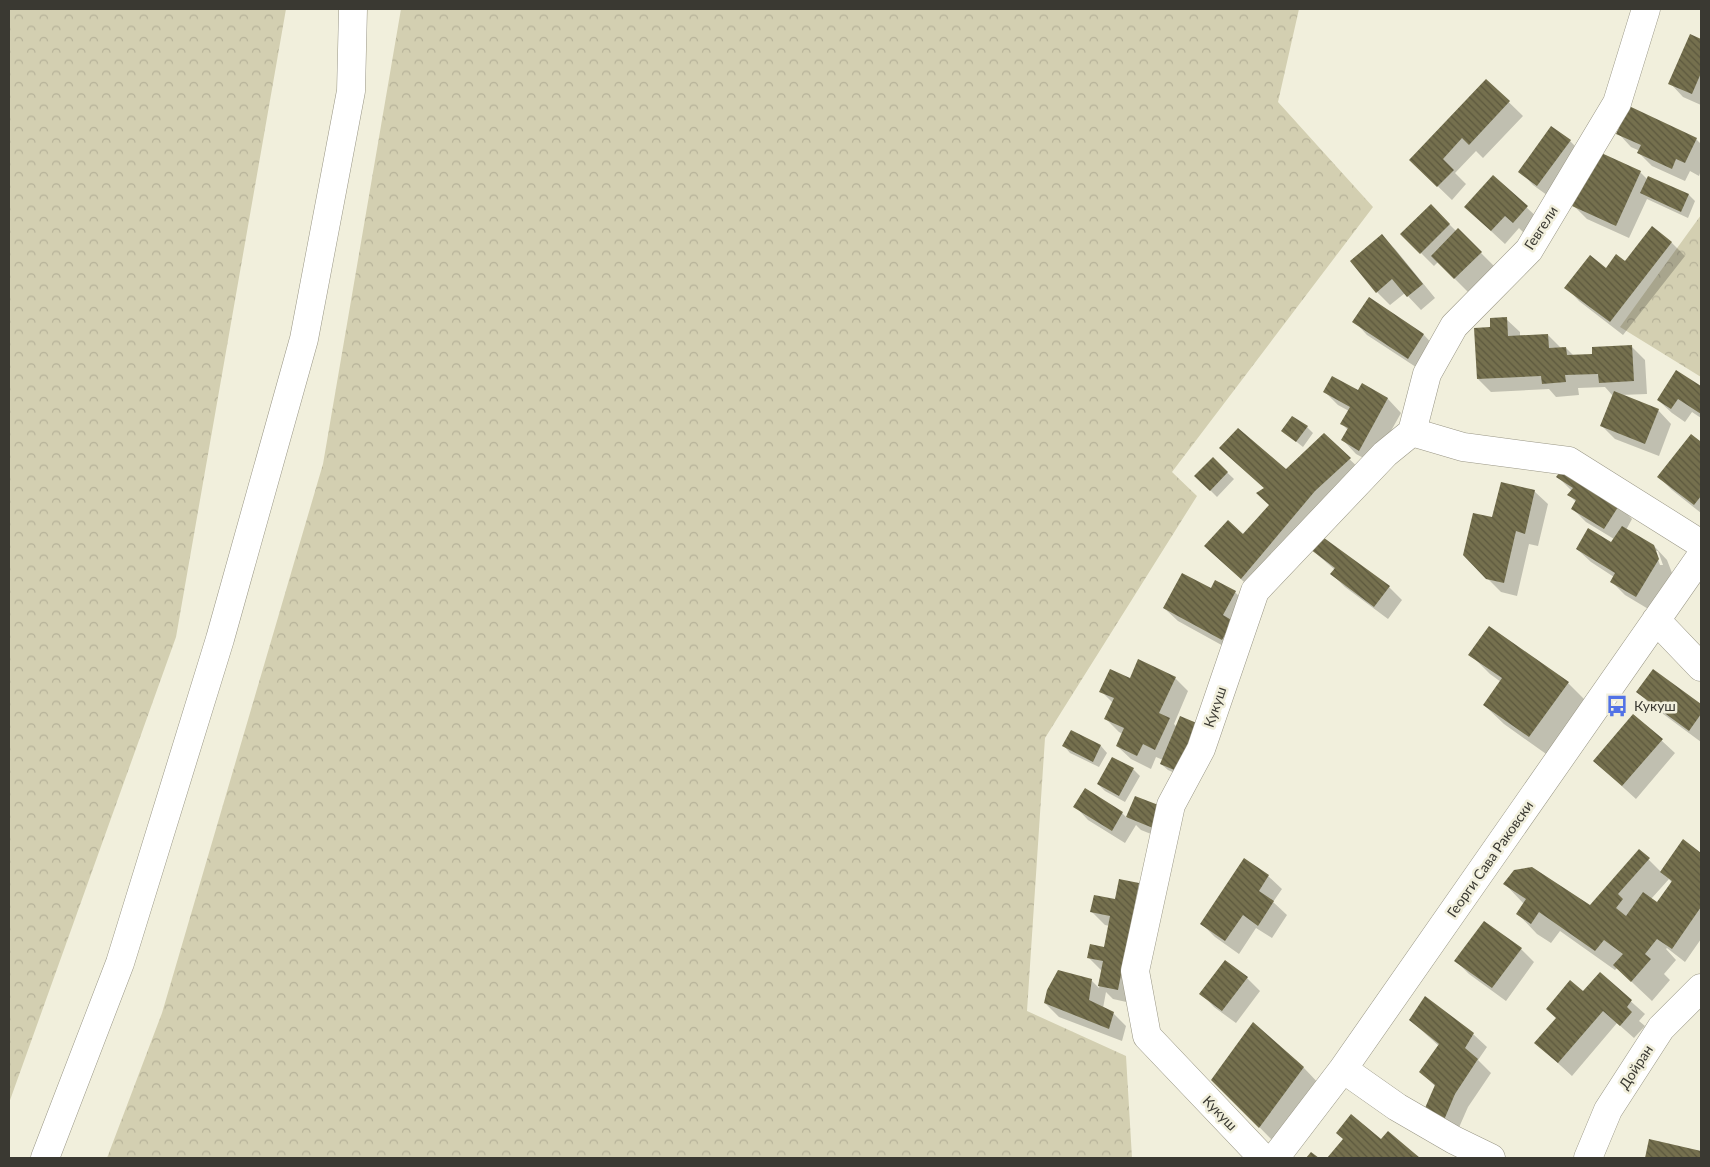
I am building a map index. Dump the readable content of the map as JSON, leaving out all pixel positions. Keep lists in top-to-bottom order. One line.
{"streets":{"street":["Гевгели","Кукуш","Георги Сава Раковски","Дойран"]},"crossings":[["Гевгели","Кукуш"]],"places":{"bus stop":["Кукуш"]}}
